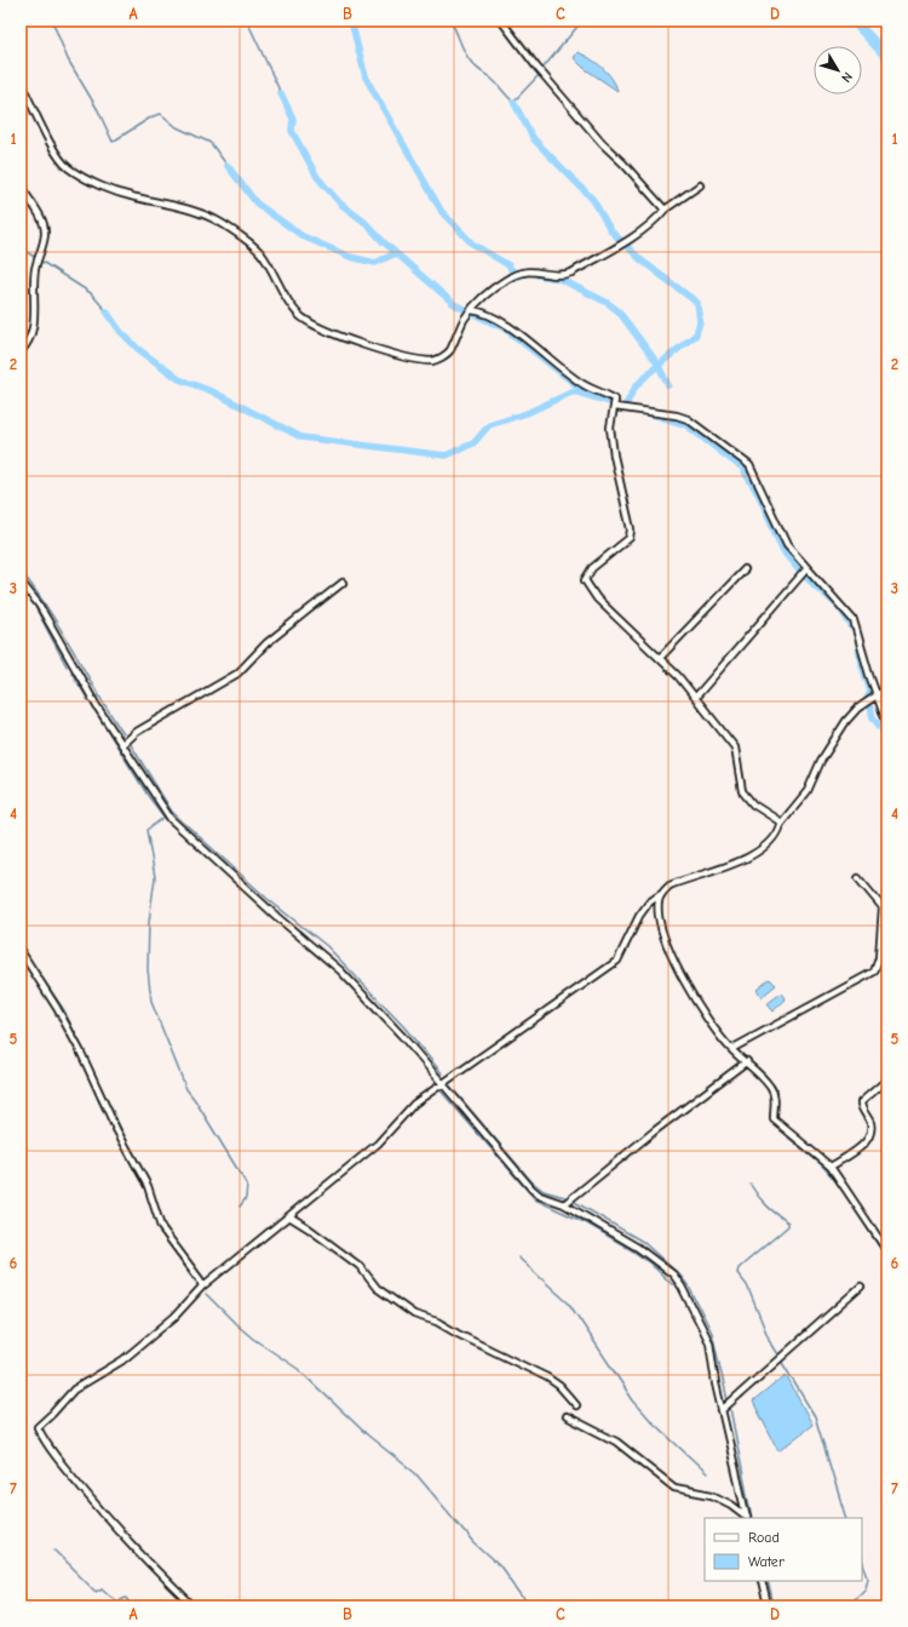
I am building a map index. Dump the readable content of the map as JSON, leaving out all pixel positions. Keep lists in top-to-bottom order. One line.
{"legend":["Road","Water"],"north":"bottom right","grid":{"columns":["A","B","C","D"],"rows":["1","2","3","4","5","6","7"]}}
